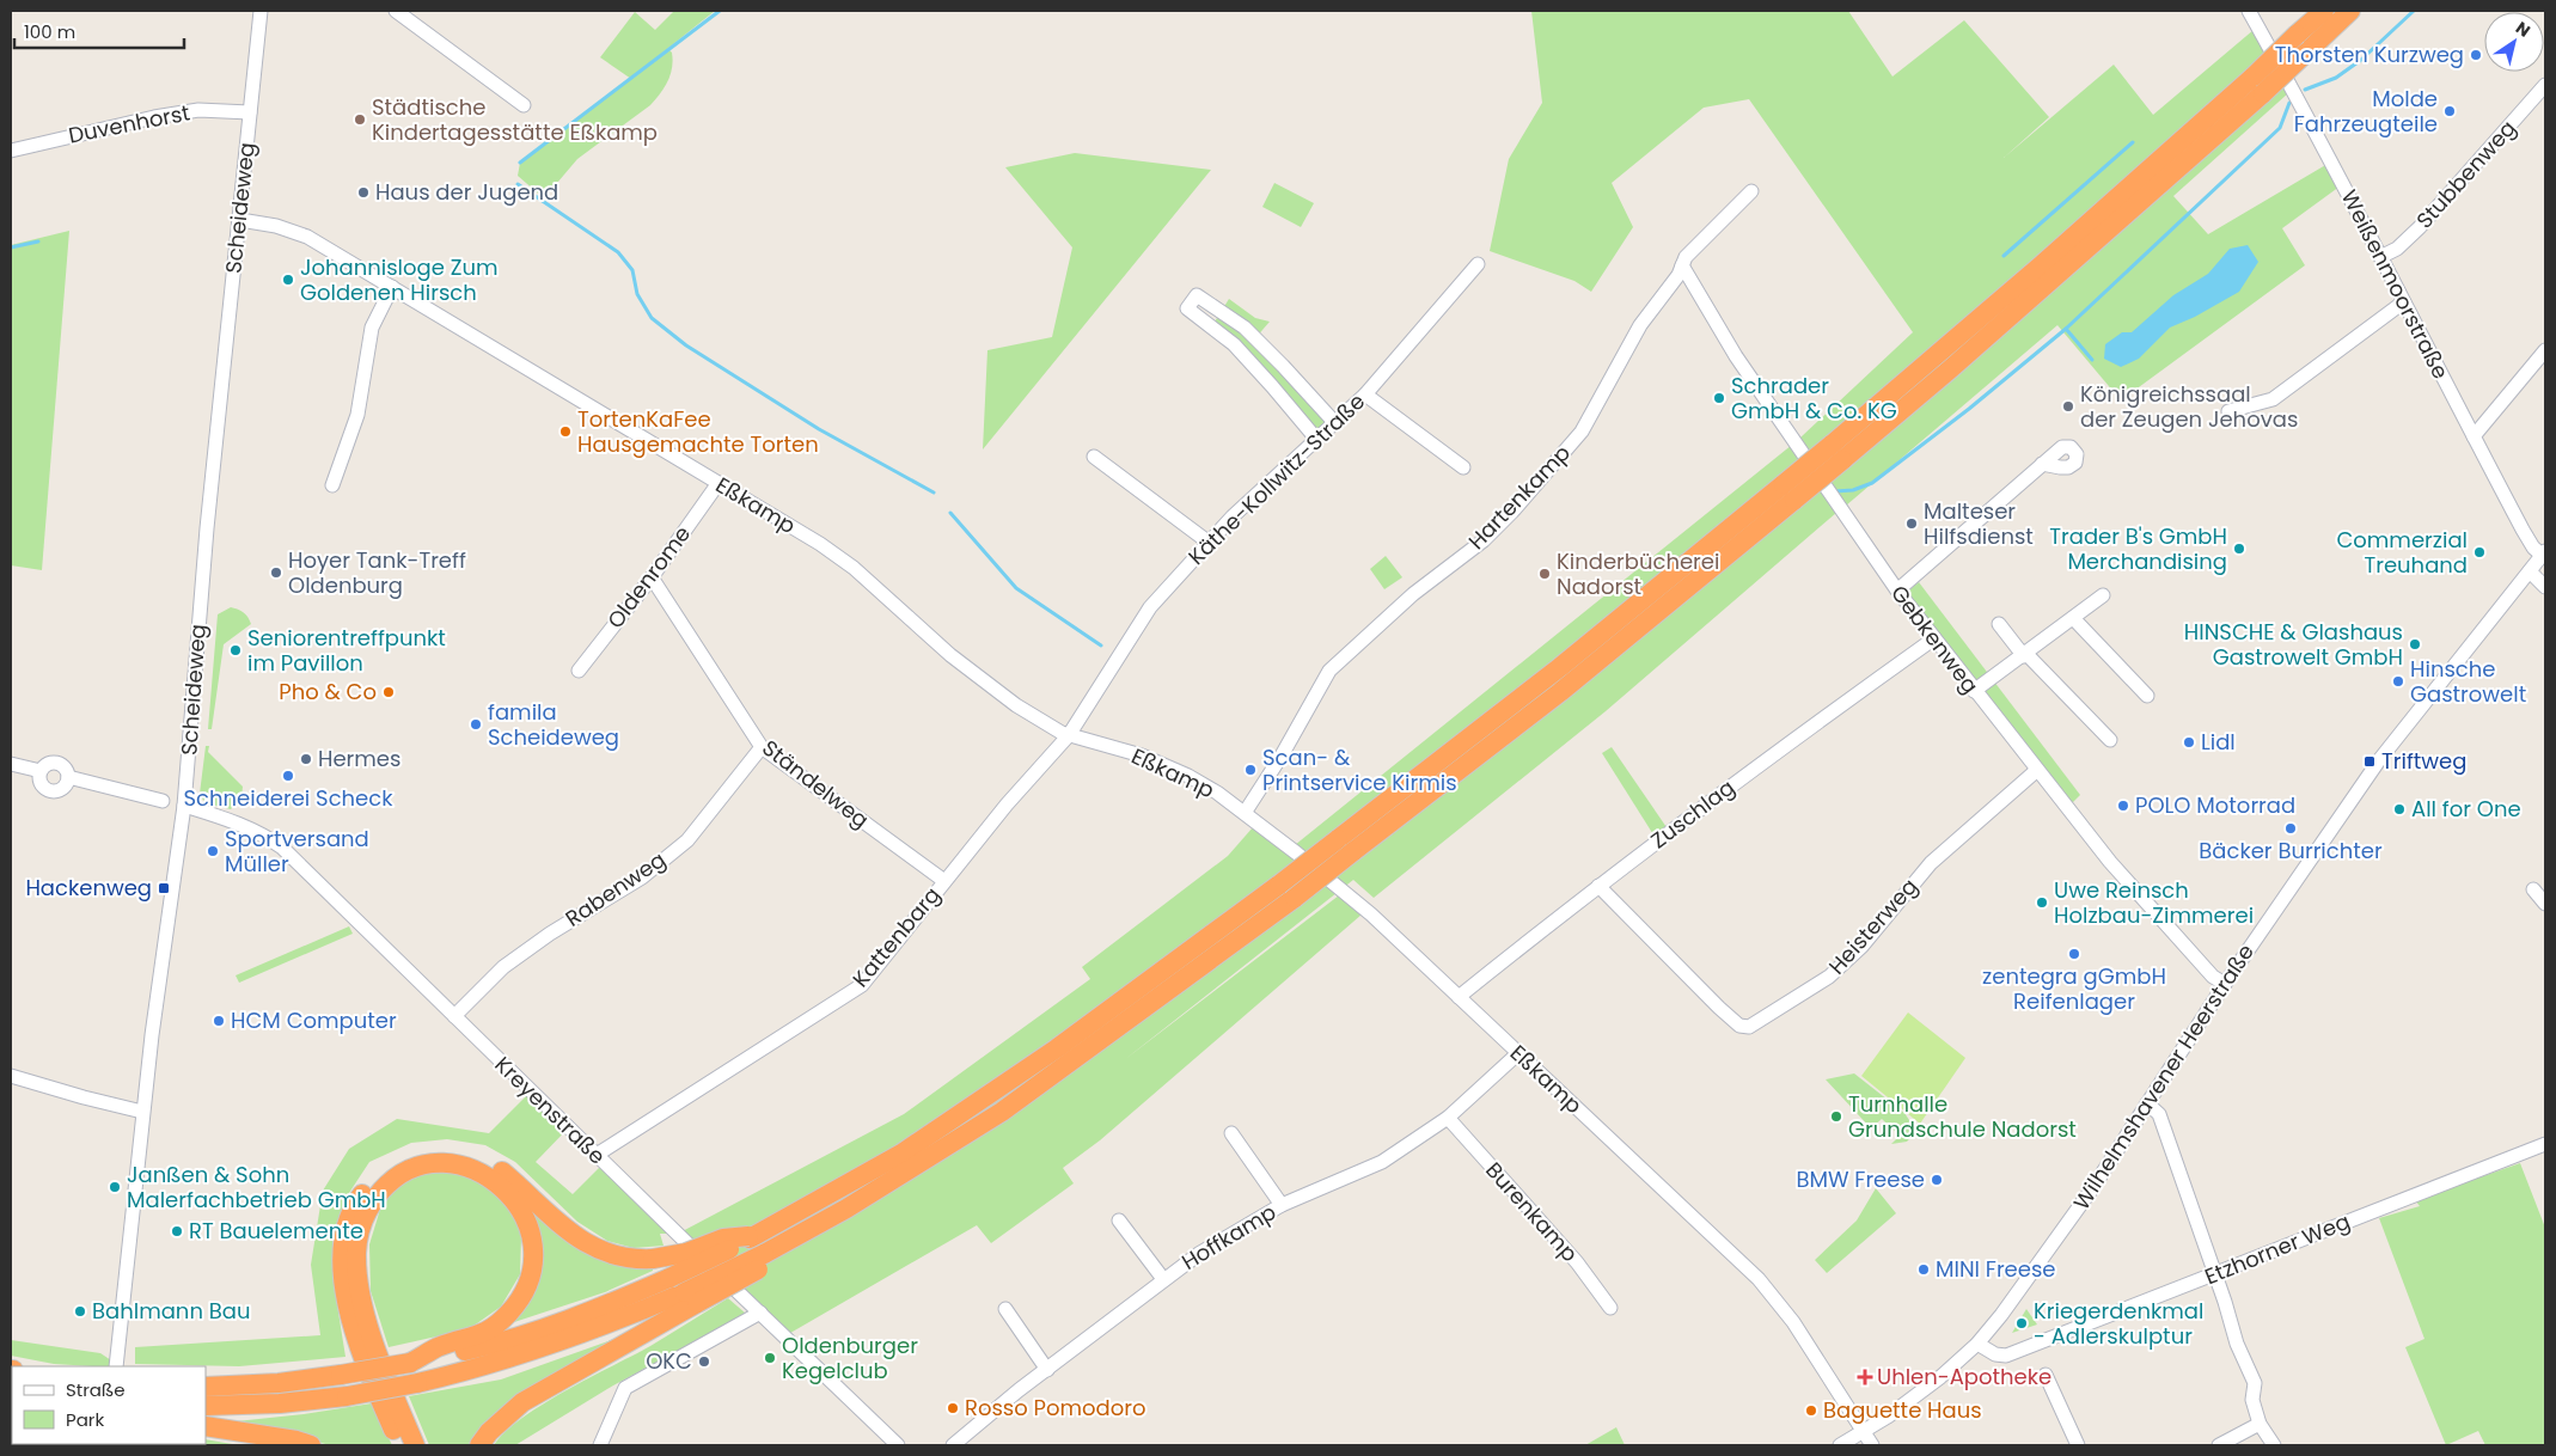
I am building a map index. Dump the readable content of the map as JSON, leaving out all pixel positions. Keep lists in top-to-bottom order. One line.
{"streets":{"street":["Duvenhorst","Stubbenweg","Scheideweg","Weißenmoorstraße","Käthe-Kollwitz-Straße","Hartenkamp","Eßkamp","Oldenrome","Gebkenweg","Ständelweg","Zuschlag","Rabenweg","Heisterweg","Kattenbarg","Wilhelmshavener Heerstraße","Kreyenstraße","Burenkamp","Hoffkamp","Etzhorner Weg"]},"crossings":[["Duvenhorst","Scheideweg"],["Stubbenweg","Weißenmoorstraße"],["Scheideweg","Eßkamp"],["Scheideweg","Kreyenstraße"],["Weißenmoorstraße","Wilhelmshavener Heerstraße"],["Käthe-Kollwitz-Straße","Eßkamp"],["Käthe-Kollwitz-Straße","Kattenbarg"],["Hartenkamp","Eßkamp"],["Hartenkamp","Gebkenweg"],["Eßkamp","Oldenrome"],["Eßkamp","Zuschlag"],["Eßkamp","Kattenbarg"],["Eßkamp","Wilhelmshavener Heerstraße"],["Eßkamp","Hoffkamp"],["Oldenrome","Ständelweg"],["Gebkenweg","Zuschlag"],["Gebkenweg","Heisterweg"],["Gebkenweg","Wilhelmshavener Heerstraße"],["Ständelweg","Rabenweg"],["Ständelweg","Kattenbarg"],["Zuschlag","Heisterweg"],["Rabenweg","Kreyenstraße"],["Kattenbarg","Kreyenstraße"],["Wilhelmshavener Heerstraße","Etzhorner Weg"],["Burenkamp","Hoffkamp"]],"places":{"other":["Thorsten Kurzweg","Molde Fahrzeugteile","Städtische Kindertagesstätte Eßkamp","Haus der Jugend","Johannisloge Zum Goldenen Hirsch","Schrader GmbH & Co. KG","Königreichssaal der Zeugen Jehovas","TortenKaFee Hausgemachte Torten","Malteser Hilfsdienst","Trader B's GmbH Merchandising","Commerzial Treuhand","Hoyer Tank-Treff Oldenburg","Kinderbücherei Nadorst","HINSCHE & Glashaus Gastrowelt GmbH","Seniorentreffpunkt im Pavillon","Hinsche Gastrowelt","Pho & Co","famila Scheideweg","Lidl","Hermes","Scan- & Printservice Kirmis","Schneiderei Scheck","POLO Motorrad","All for One","Bäcker Burrichter","Sportversand Müller","Uwe Reinsch Holzbau-Zimmerei","zentegra gGmbH Reifenlager","HCM Computer","Turnhalle Grundschule Nadorst","BMW Freese","Janßen & Sohn Malerfachbetrieb GmbH","RT Bauelemente","MINI Freese","Bahlmann Bau","Kriegerdenkmal - Adlerskulptur","Oldenburger Kegelclub","OKC","Rosso Pomodoro","Baguette Haus"],"transit":["Triftweg","Hackenweg"],"health":["Uhlen-Apotheke"]},"legend":["Straße","Park"],"scale_bar":"100 m","north":"top right"}
